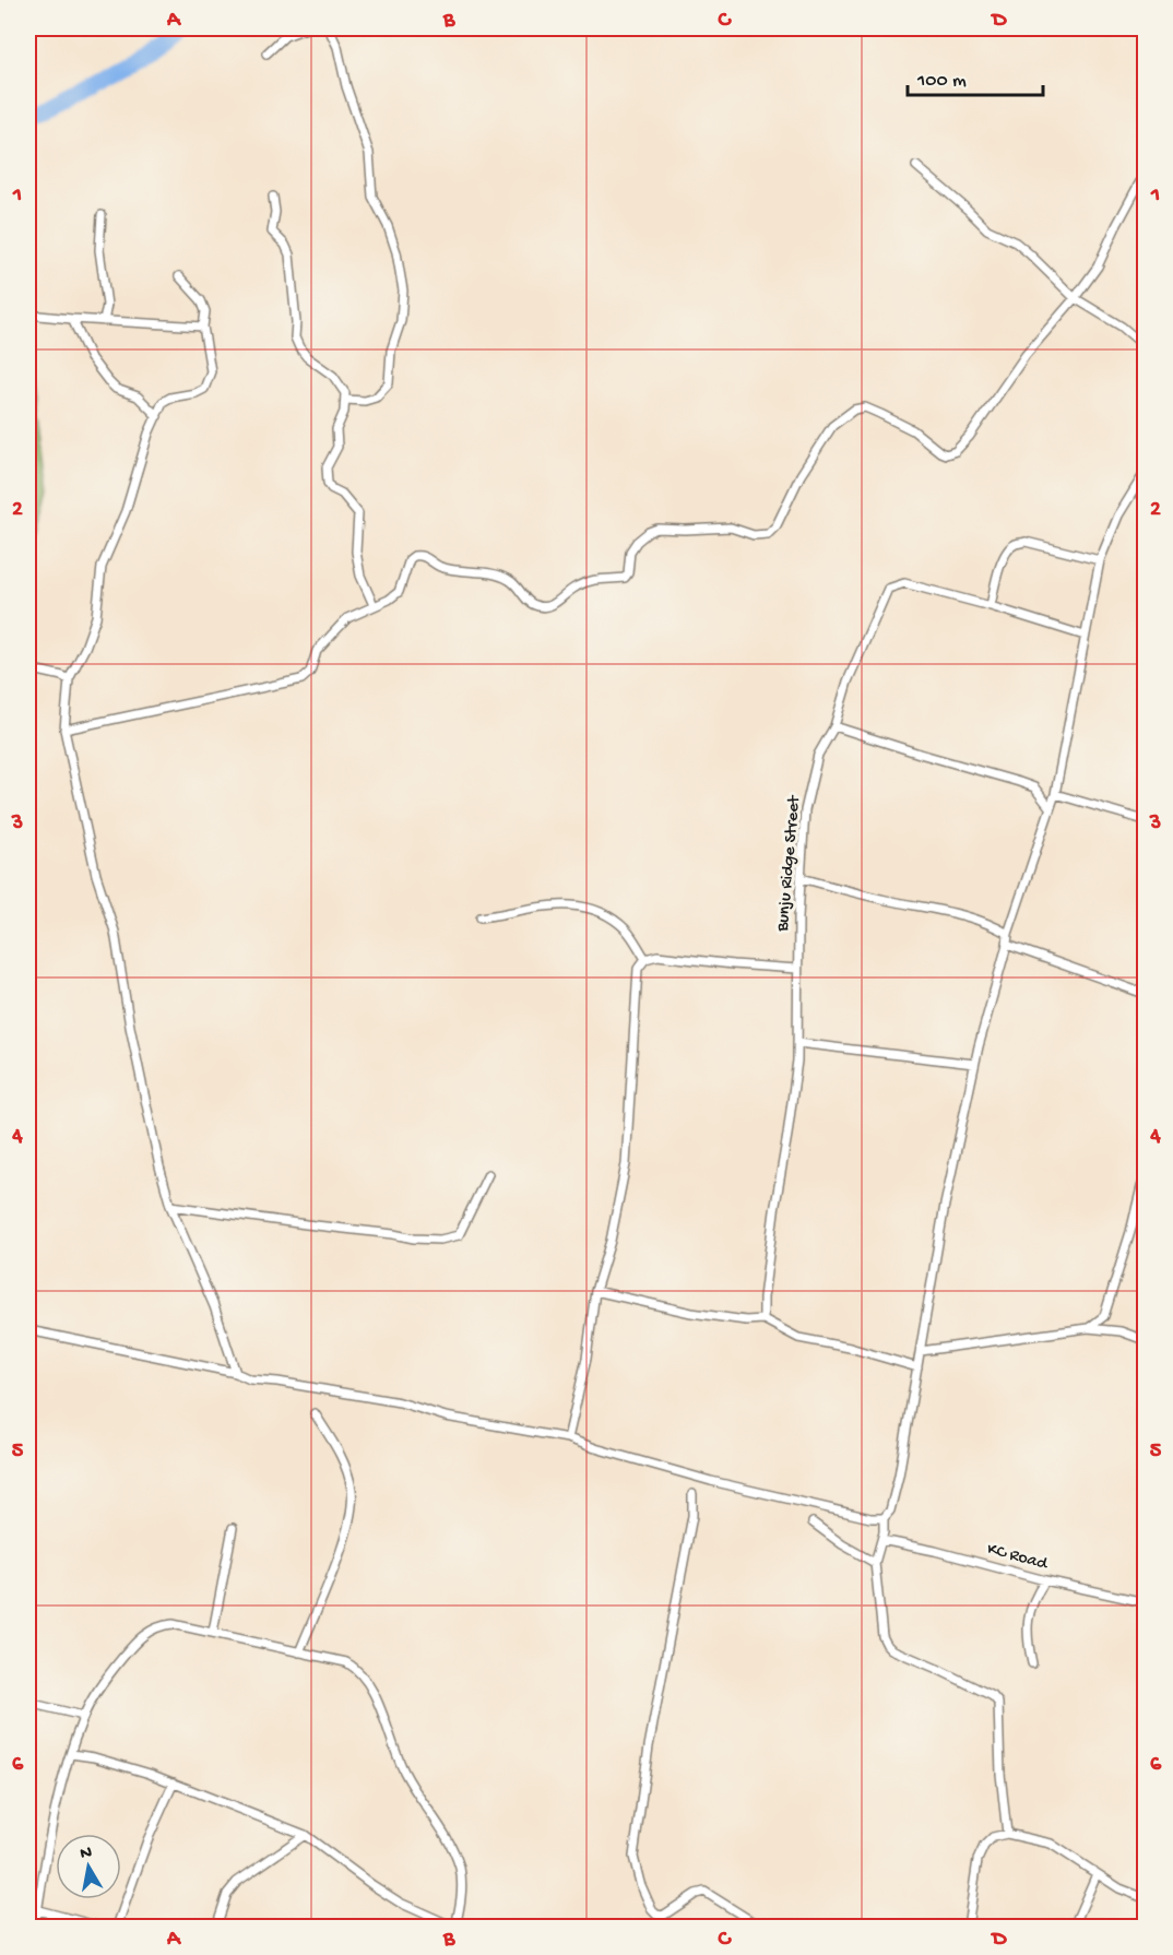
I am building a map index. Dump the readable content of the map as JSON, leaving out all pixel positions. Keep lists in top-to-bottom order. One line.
{"streets":{"street":["Bunju Ridge Street","KC Road"]},"scale_bar":"100 m","north":"top","grid":{"columns":["A","B","C","D"],"rows":["1","2","3","4","5","6"]}}
